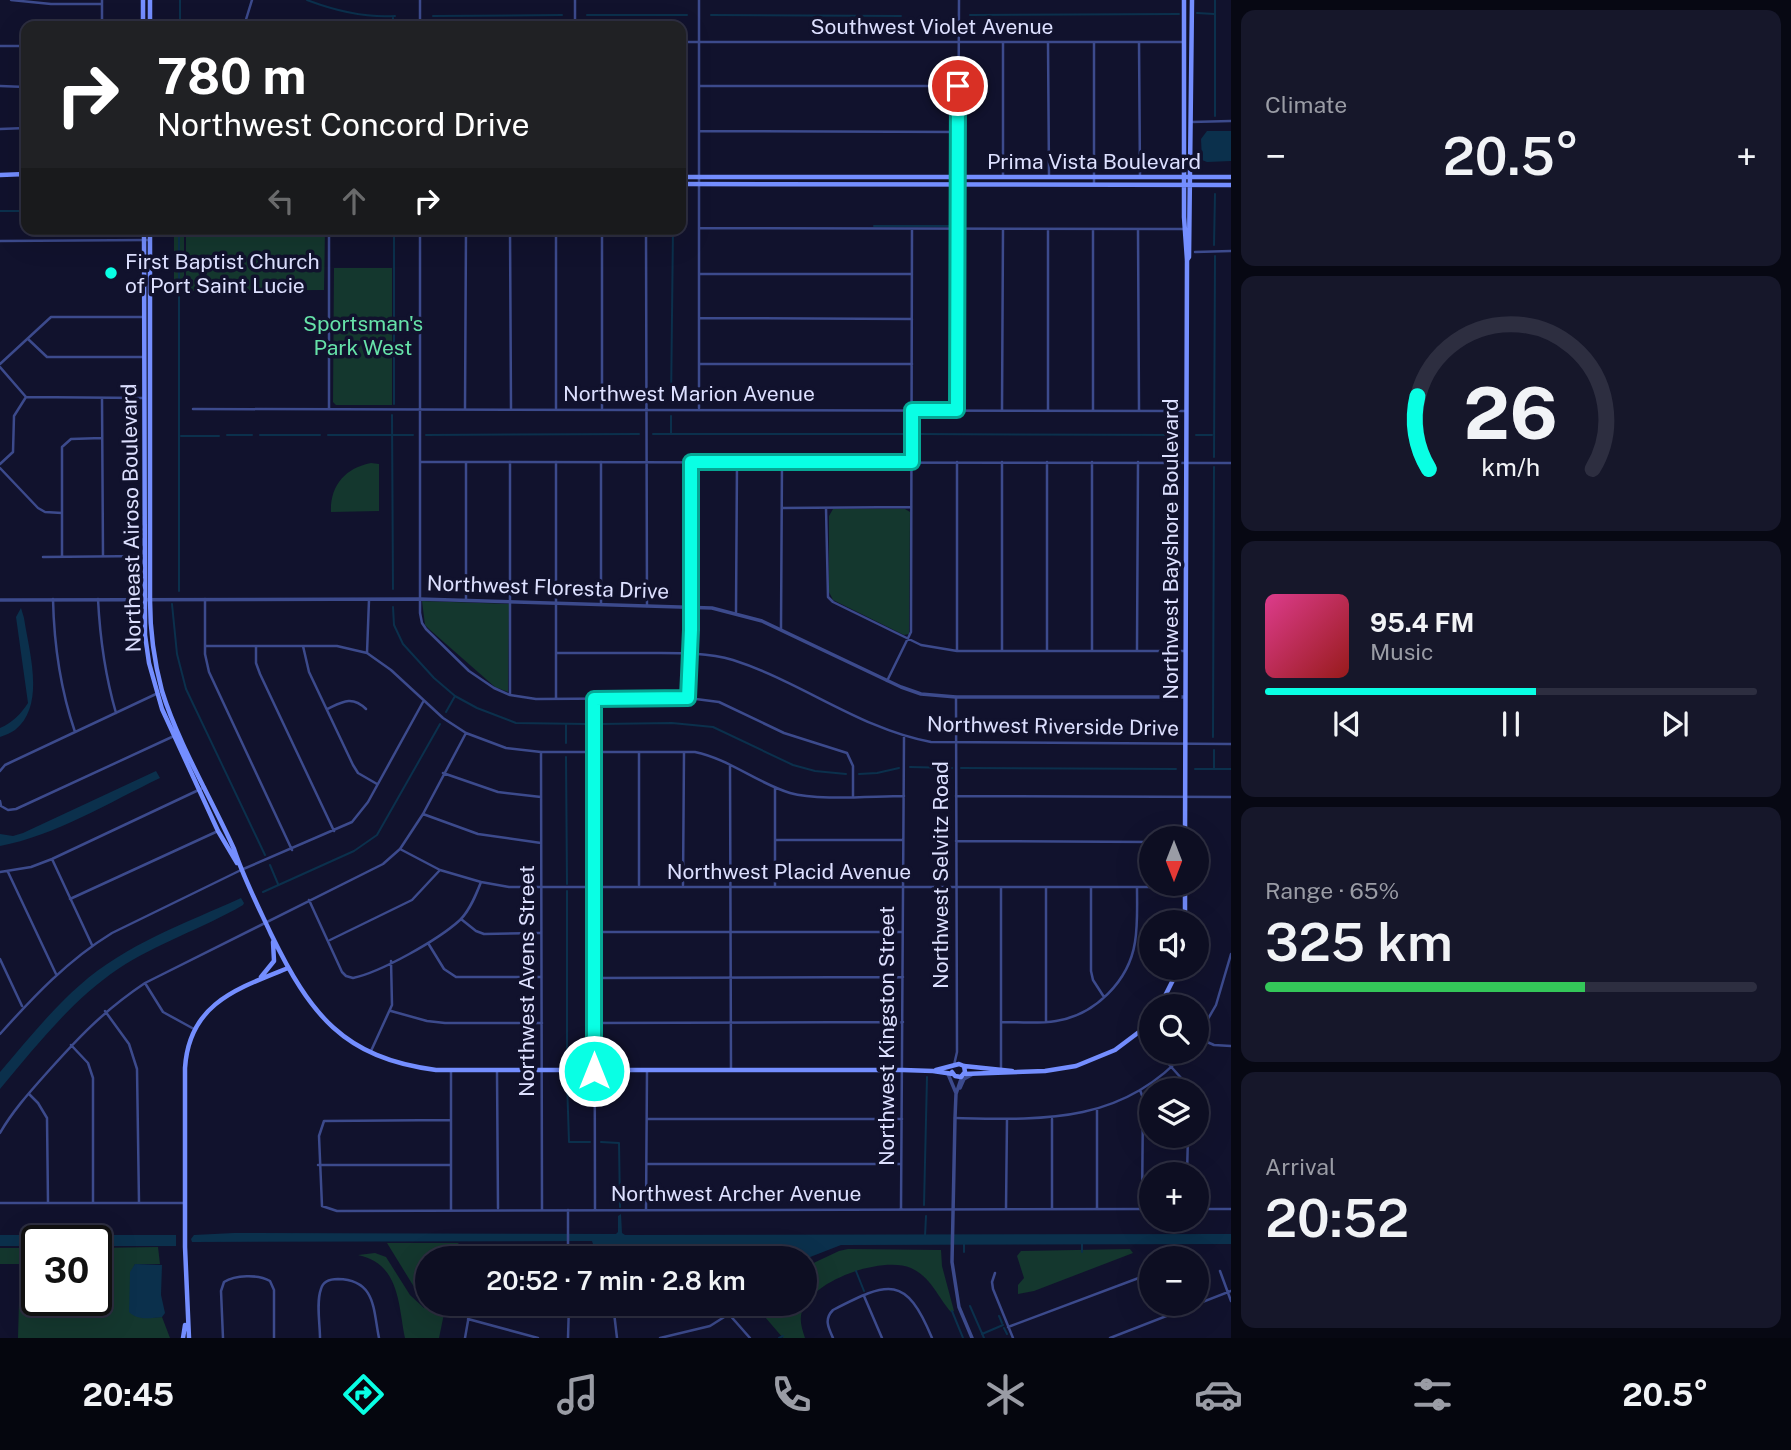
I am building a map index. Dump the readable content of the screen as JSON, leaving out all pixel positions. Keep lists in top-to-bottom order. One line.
{"streets":{"main road":["Prima Vista Boulevard","Northeast Airoso Boulevard","Northwest Bayshore Boulevard"],"street":["Southwest Violet Avenue","Northwest Marion Avenue","Northwest Floresta Drive","Northwest Riverside Drive","Northwest Placid Avenue","Northwest Selvitz Road","Northwest Avens Street","Northwest Kingston Street","Northwest Archer Avenue"]},"crossings":[["Prima Vista Boulevard","Northwest Bayshore Boulevard"],["Northwest Marion Avenue","Northwest Bayshore Boulevard"],["Northeast Airoso Boulevard","Northwest Floresta Drive"],["Northeast Airoso Boulevard","Northwest Avens Street"],["Northwest Bayshore Boulevard","Northwest Floresta Drive"],["Northwest Bayshore Boulevard","Northwest Riverside Drive"],["Northwest Floresta Drive","Northwest Selvitz Road"],["Northwest Riverside Drive","Northwest Selvitz Road"],["Northwest Riverside Drive","Northwest Kingston Street"],["Northwest Placid Avenue","Northwest Selvitz Road"],["Northwest Placid Avenue","Northwest Avens Street"],["Northwest Placid Avenue","Northwest Kingston Street"],["Northwest Avens Street","Northwest Archer Avenue"],["Northwest Kingston Street","Northwest Archer Avenue"]],"parks":["Sportsman's Park West"],"places":["First Baptist Church of Port Saint Lucie"],"north":"bottom","page":{"tile":["Climate",["Range · 65%","325 km"],["Arrival","20:52"]],"turn":["780 m","Northwest Concord Drive"],"heat":["−","20.5°","+"],"song":["95.4 FM","Music"],"map_buttons":["+","−"],"limit":"30","trip":"20:52 · 7 min · 2.8 km","tabs":["20:45","20.5°"],"gauge":["26","km/h"]}}
